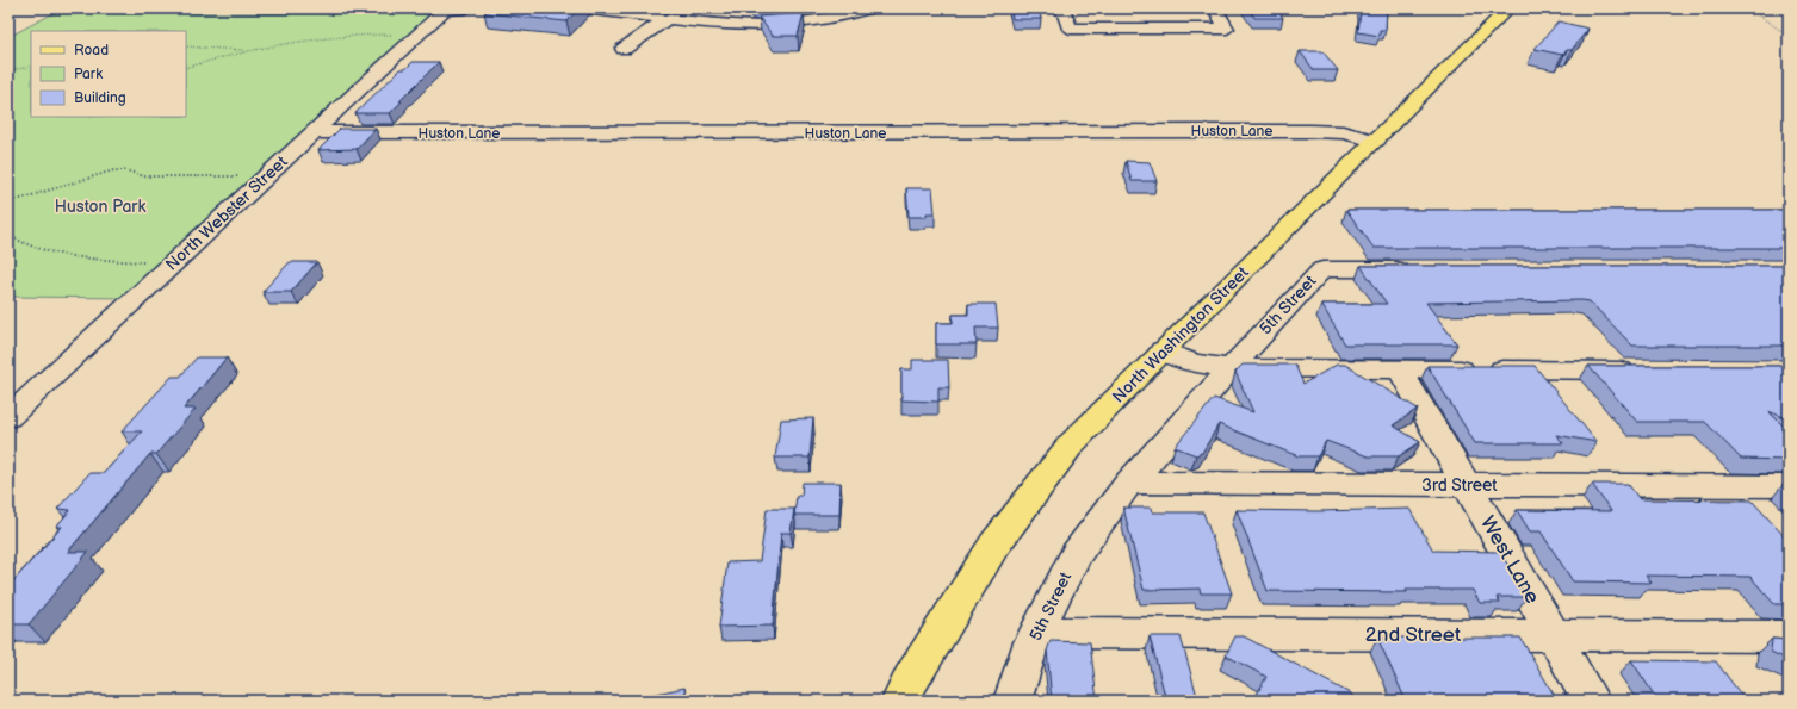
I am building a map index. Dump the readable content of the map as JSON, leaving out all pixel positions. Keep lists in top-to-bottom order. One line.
{"streets":{"main road":["North Washington Street"],"street":["Huston Lane","North Webster Street","5th Street","3rd Street","West Lane","2nd Street"]},"crossings":[["Huston Lane","North Webster Street"],["Huston Lane","North Washington Street"],["5th Street","3rd Street"],["5th Street","2nd Street"],["3rd Street","West Lane"],["West Lane","2nd Street"]],"parks":["Huston Park"],"legend":["Road","Park","Building"]}
